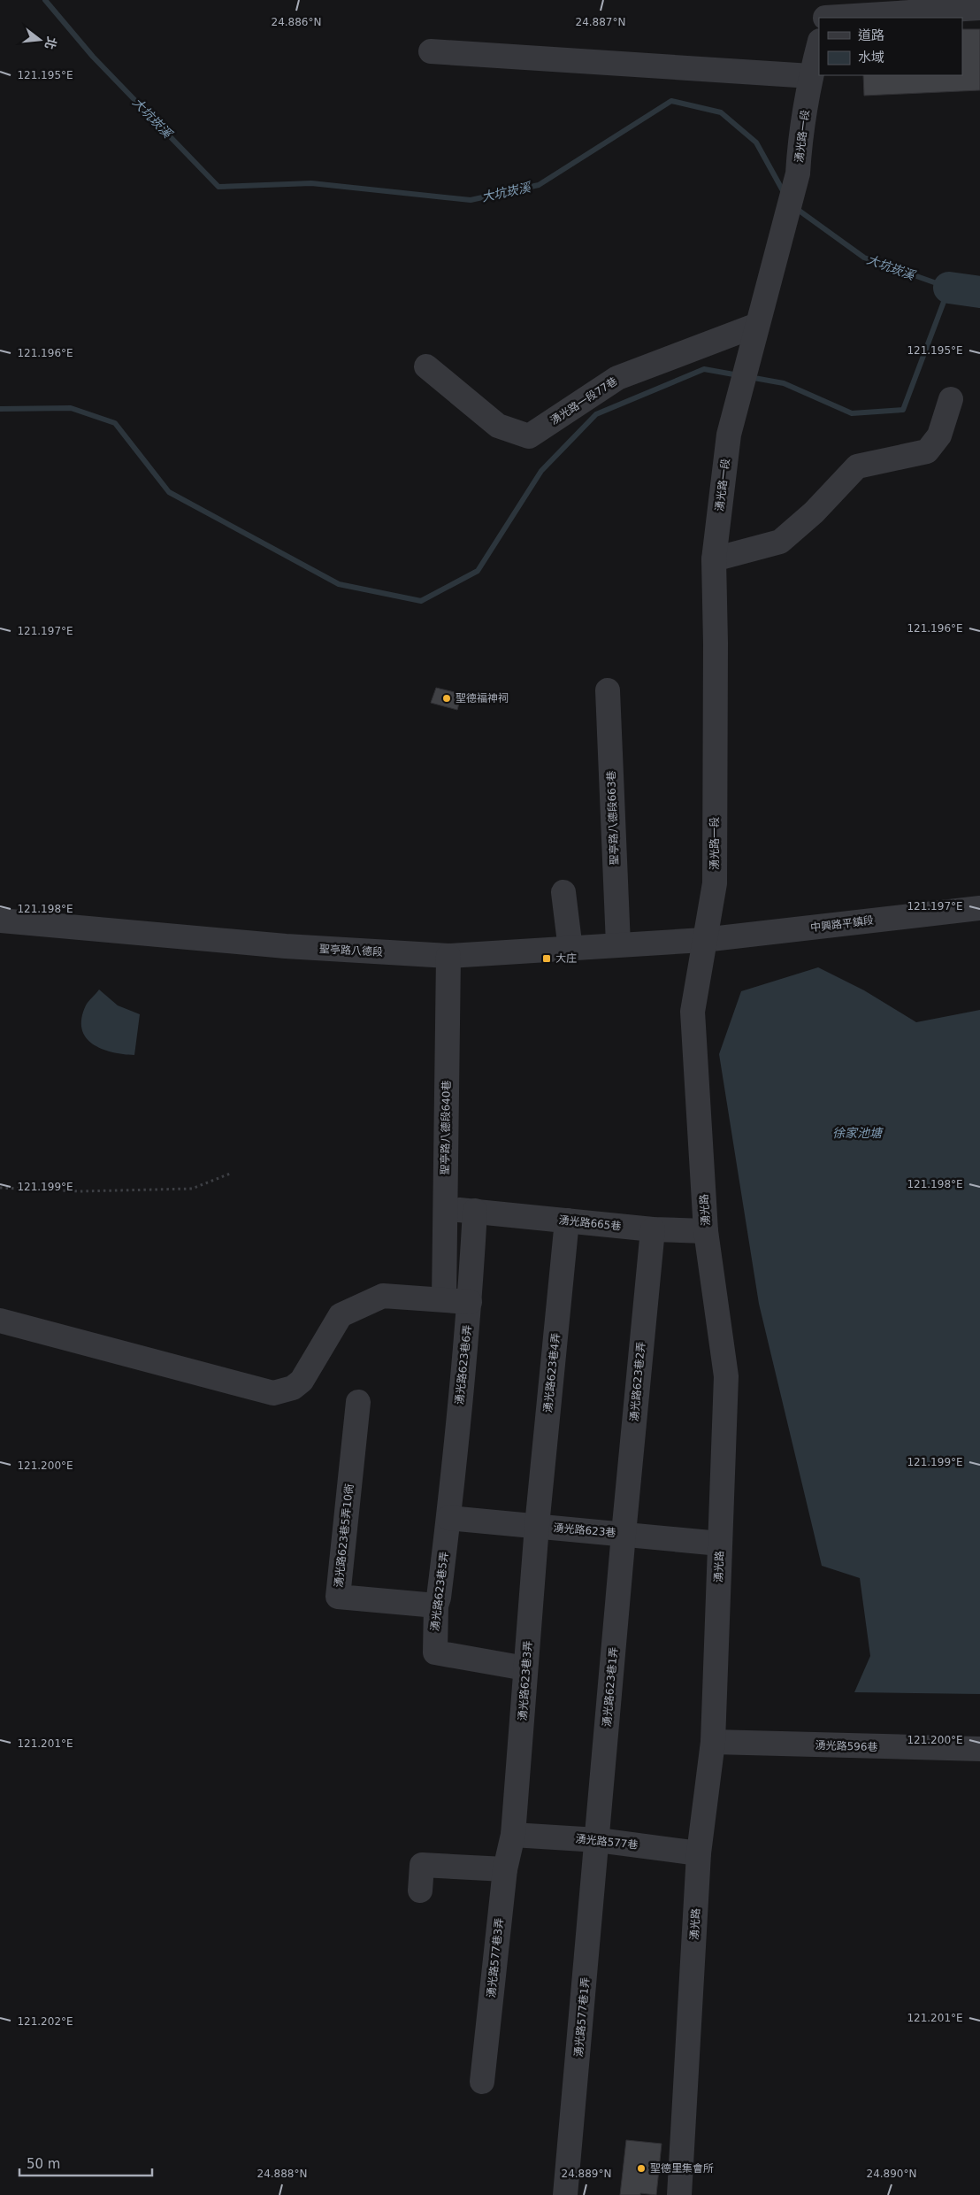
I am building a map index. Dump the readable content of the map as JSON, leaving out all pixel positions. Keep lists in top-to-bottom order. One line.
{"streets":{"street":["湧光路一段","湧光路一段77巷","聖亭路八德段663巷","中興路平鎮段","聖亭路八德段","聖亭路八德段640巷","湧光路","湧光路665巷","湧光路623巷6弄","湧光路623巷4弄","湧光路623巷2弄","湧光路623巷","湧光路623巷5弄10衖","湧光路623巷5弄","湧光路623巷3弄","湧光路623巷1弄","湧光路596巷","湧光路577巷","湧光路577巷3弄","湧光路577巷1弄"]},"crossings":[["湧光路一段","湧光路一段77巷"],["湧光路一段","中興路平鎮段"],["湧光路一段","聖亭路八德段"],["湧光路一段","湧光路"],["聖亭路八德段663巷","聖亭路八德段"],["中興路平鎮段","聖亭路八德段"],["中興路平鎮段","湧光路"],["聖亭路八德段","聖亭路八德段640巷"],["聖亭路八德段","湧光路"],["聖亭路八德段640巷","湧光路665巷"],["湧光路","湧光路665巷"],["湧光路","湧光路623巷"],["湧光路","湧光路596巷"],["湧光路","湧光路577巷"],["湧光路665巷","湧光路623巷6弄"],["湧光路665巷","湧光路623巷4弄"],["湧光路665巷","湧光路623巷2弄"],["湧光路623巷6弄","湧光路623巷"],["湧光路623巷6弄","湧光路623巷5弄"],["湧光路623巷4弄","湧光路623巷"],["湧光路623巷4弄","湧光路623巷3弄"],["湧光路623巷2弄","湧光路623巷"],["湧光路623巷2弄","湧光路623巷1弄"],["湧光路623巷","湧光路623巷5弄"],["湧光路623巷","湧光路623巷3弄"],["湧光路623巷","湧光路623巷1弄"],["湧光路623巷5弄10衖","湧光路623巷5弄"],["湧光路623巷5弄","湧光路623巷3弄"],["湧光路623巷3弄","湧光路577巷"],["湧光路623巷3弄","湧光路577巷3弄"],["湧光路623巷1弄","湧光路577巷"],["湧光路623巷1弄","湧光路577巷1弄"],["湧光路577巷","湧光路577巷3弄"],["湧光路577巷","湧光路577巷1弄"]],"water":["大坑崁溪","徐家池塘"],"places":{"other":["聖德福神祠","聖德里集會所"],"transit":["大庄"]},"legend":["道路","水域"],"scale_bar":"50 m","north":"right","coordinates":["24.886°N","24.887°N","121.195°E","121.196°E","121.197°E","121.198°E","121.199°E","121.200°E","121.201°E","121.202°E","24.888°N","24.889°N","24.890°N"]}
